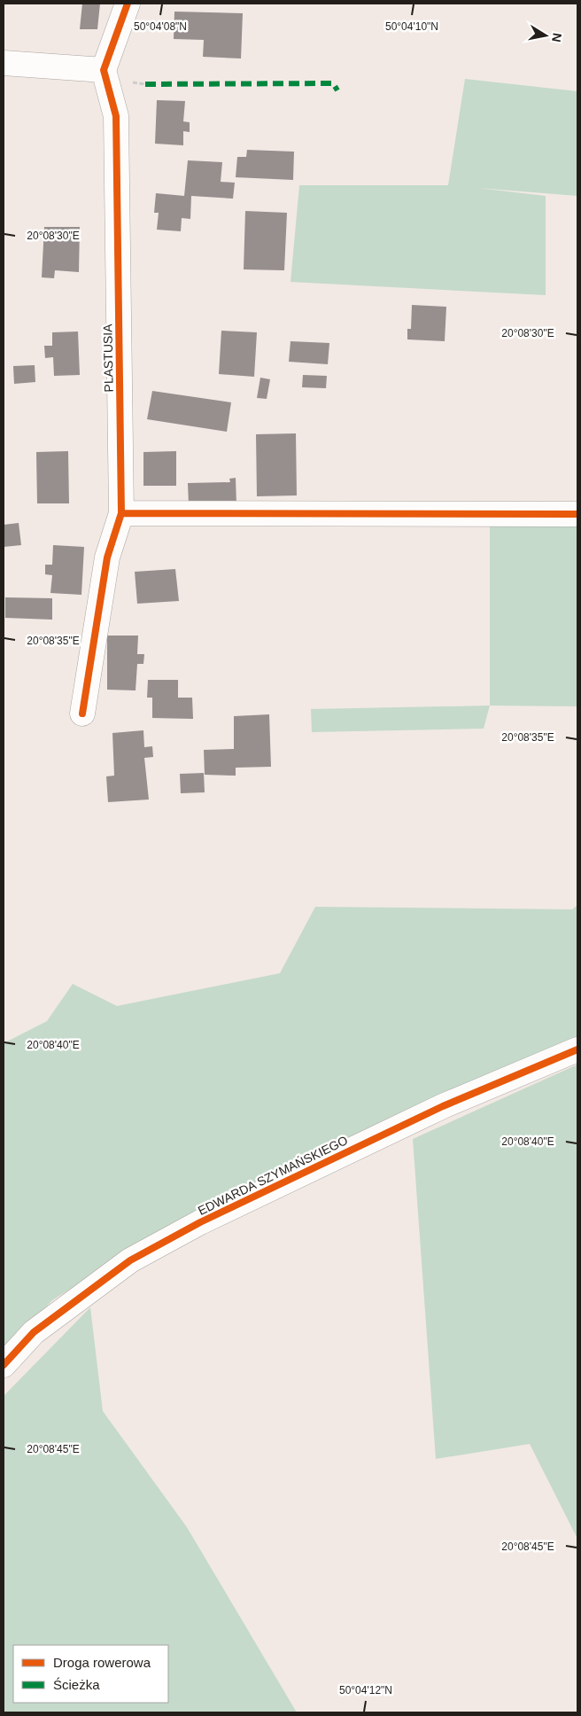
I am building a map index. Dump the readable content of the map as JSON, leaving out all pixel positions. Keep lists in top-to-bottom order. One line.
{"streets":{"street":["PLASTUSIA","EDWARDA SZYMAŃSKIEGO"]},"legend":["Droga rowerowa","Ścieżka"],"north":"right","coordinates":["50°04'08\"N","50°04'10\"N","20°08'30\"E","20°08'35\"E","20°08'40\"E","20°08'45\"E","50°04'12\"N"]}
